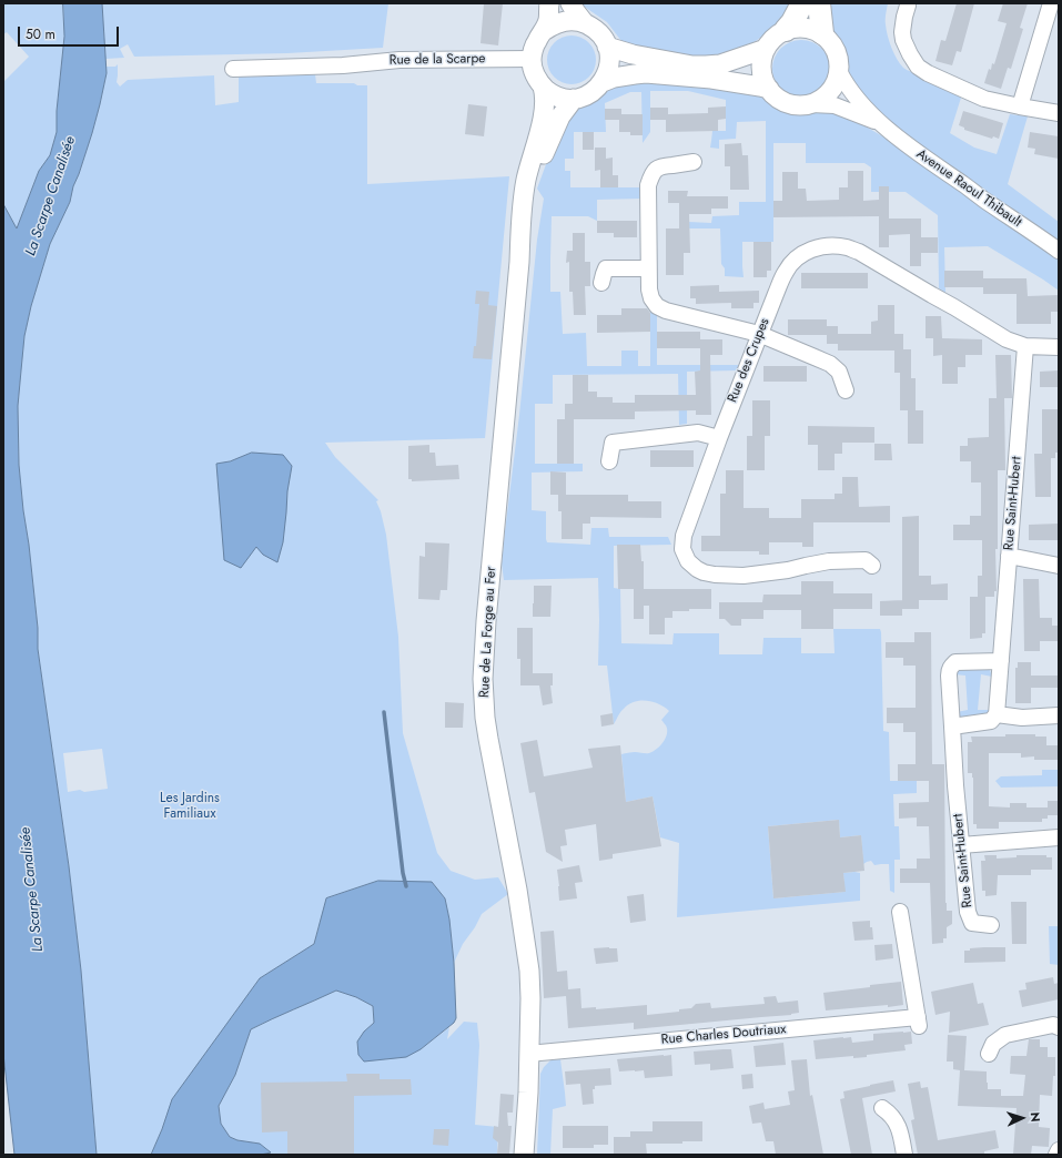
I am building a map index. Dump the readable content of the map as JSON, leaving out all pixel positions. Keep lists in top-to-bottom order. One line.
{"streets":{"main road":["Rue de La Forge au Fer"],"street":["Rue de la Scarpe","Avenue Raoul Thibault","Rue des Crupes","Rue Saint-Hubert","Rue Charles Doutriaux"]},"crossings":[["Rue des Crupes","Rue Saint-Hubert"],["Rue de La Forge au Fer","Rue Charles Doutriaux"]],"water":["La Scarpe Canalisée"],"parks":["Les Jardins Familiaux"],"scale_bar":"50 m","north":"right"}
